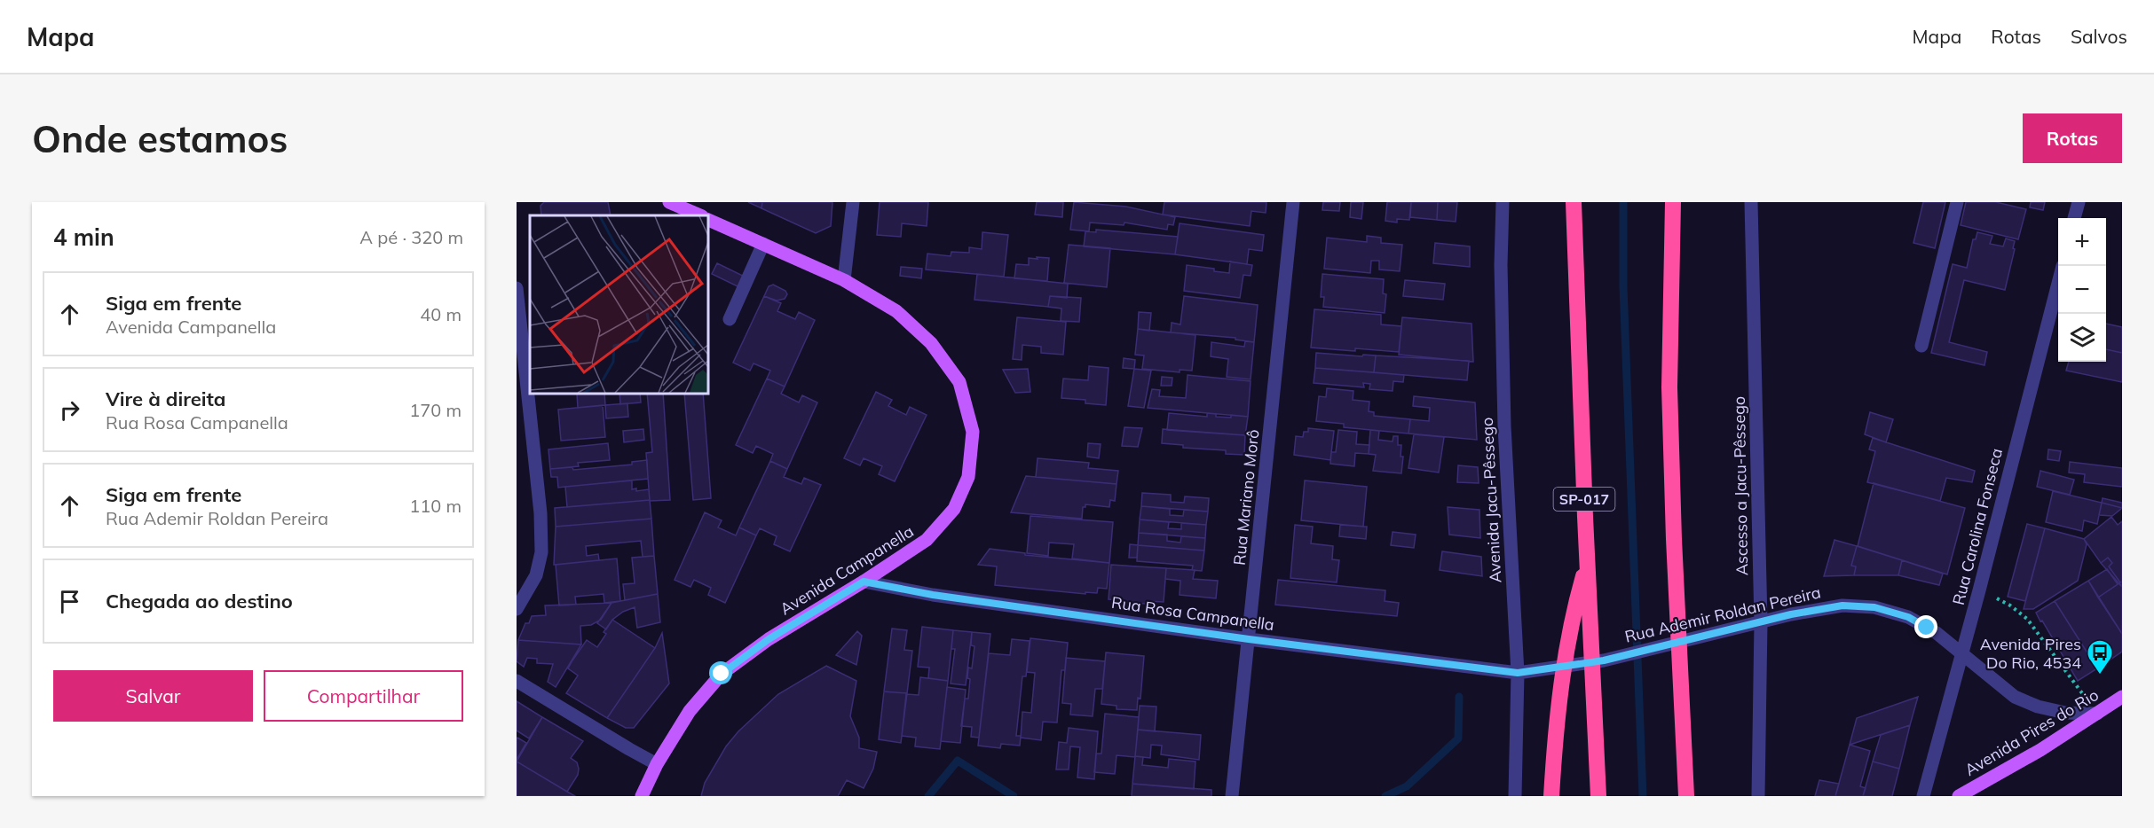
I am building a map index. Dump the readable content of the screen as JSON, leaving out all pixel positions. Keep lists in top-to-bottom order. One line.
{"streets":{"highway":["SP-017"],"main road":["Avenida Campanella","Avenida Pires do Rio"],"street":["Ascesso a Jacu-Pêssego","Rua Mariano Morô","Avenida Jacu-Pêssego","Rua Carolina Fonseca","Rua Rosa Campanella","Rua Ademir Roldan Pereira"]},"crossings":[["Ascesso a Jacu-Pêssego","Rua Ademir Roldan Pereira"],["Rua Mariano Morô","Rua Rosa Campanella"],["Avenida Jacu-Pêssego","Rua Rosa Campanella"],["Avenida Jacu-Pêssego","Rua Ademir Roldan Pereira"],["Rua Carolina Fonseca","Rua Ademir Roldan Pereira"],["Avenida Campanella","Rua Rosa Campanella"],["Rua Rosa Campanella","Rua Ademir Roldan Pereira"],["Rua Ademir Roldan Pereira","Avenida Pires do Rio"]],"places":{"bus stop":["Avenida Pires Do Rio, 4534"]},"page":{"header":"Mapa","nav":["Mapa","Rotas","Salvos"],"buttons":["Rotas",["Salvar","Compartilhar"]],"title":"Onde estamos","heading":["4 min","A pé · 320 m"],"map_buttons":["+","−"],"list":[["Siga em frente","Avenida Campanella","40 m"],["Vire à direita","Rua Rosa Campanella","170 m"],["Siga em frente","Rua Ademir Roldan Pereira","110 m"],"Chegada ao destino"]}}
